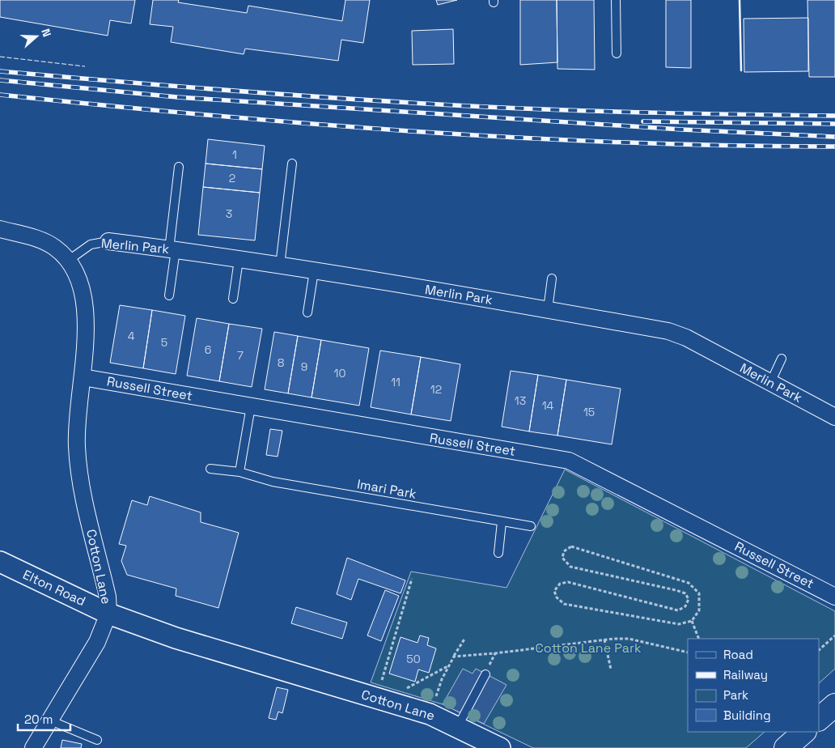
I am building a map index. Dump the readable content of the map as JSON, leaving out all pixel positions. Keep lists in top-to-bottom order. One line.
{"streets":{"street":["Merlin Park","Russell Street","Cotton Lane","Elton Road"],"lane":["Imari Park"]},"crossings":[["Merlin Park","Cotton Lane"],["Russell Street","Cotton Lane"],["Cotton Lane","Elton Road"]],"parks":["Cotton Lane Park"],"house_numbers":["1","2","3","4","5","6","7","8","9","10","11","12","13","14","15","50"],"legend":["Road","Railway","Park","Building"],"scale_bar":"20 m","north":"right"}
